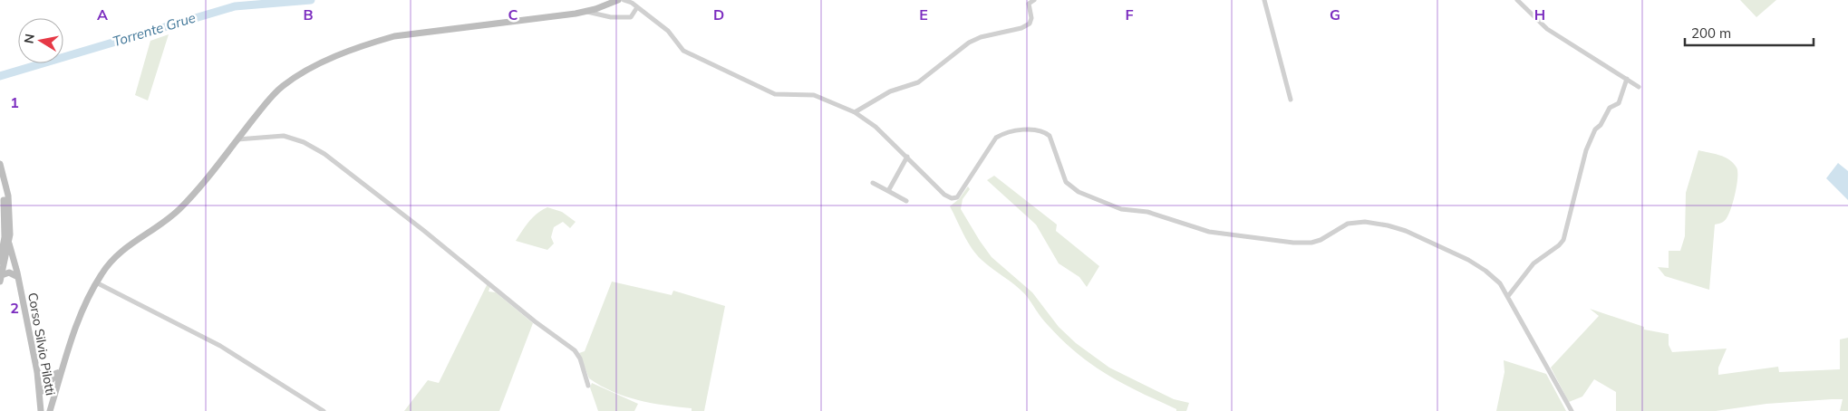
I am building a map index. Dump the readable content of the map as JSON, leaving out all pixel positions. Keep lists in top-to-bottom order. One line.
{"streets":{"main road":["Corso Silvio Pilotti"]},"water":["Torrente Grue"],"scale_bar":"200 m","north":"left","grid":{"columns":["A","B","C","D","E","F","G","H"],"rows":["1","2"]}}
